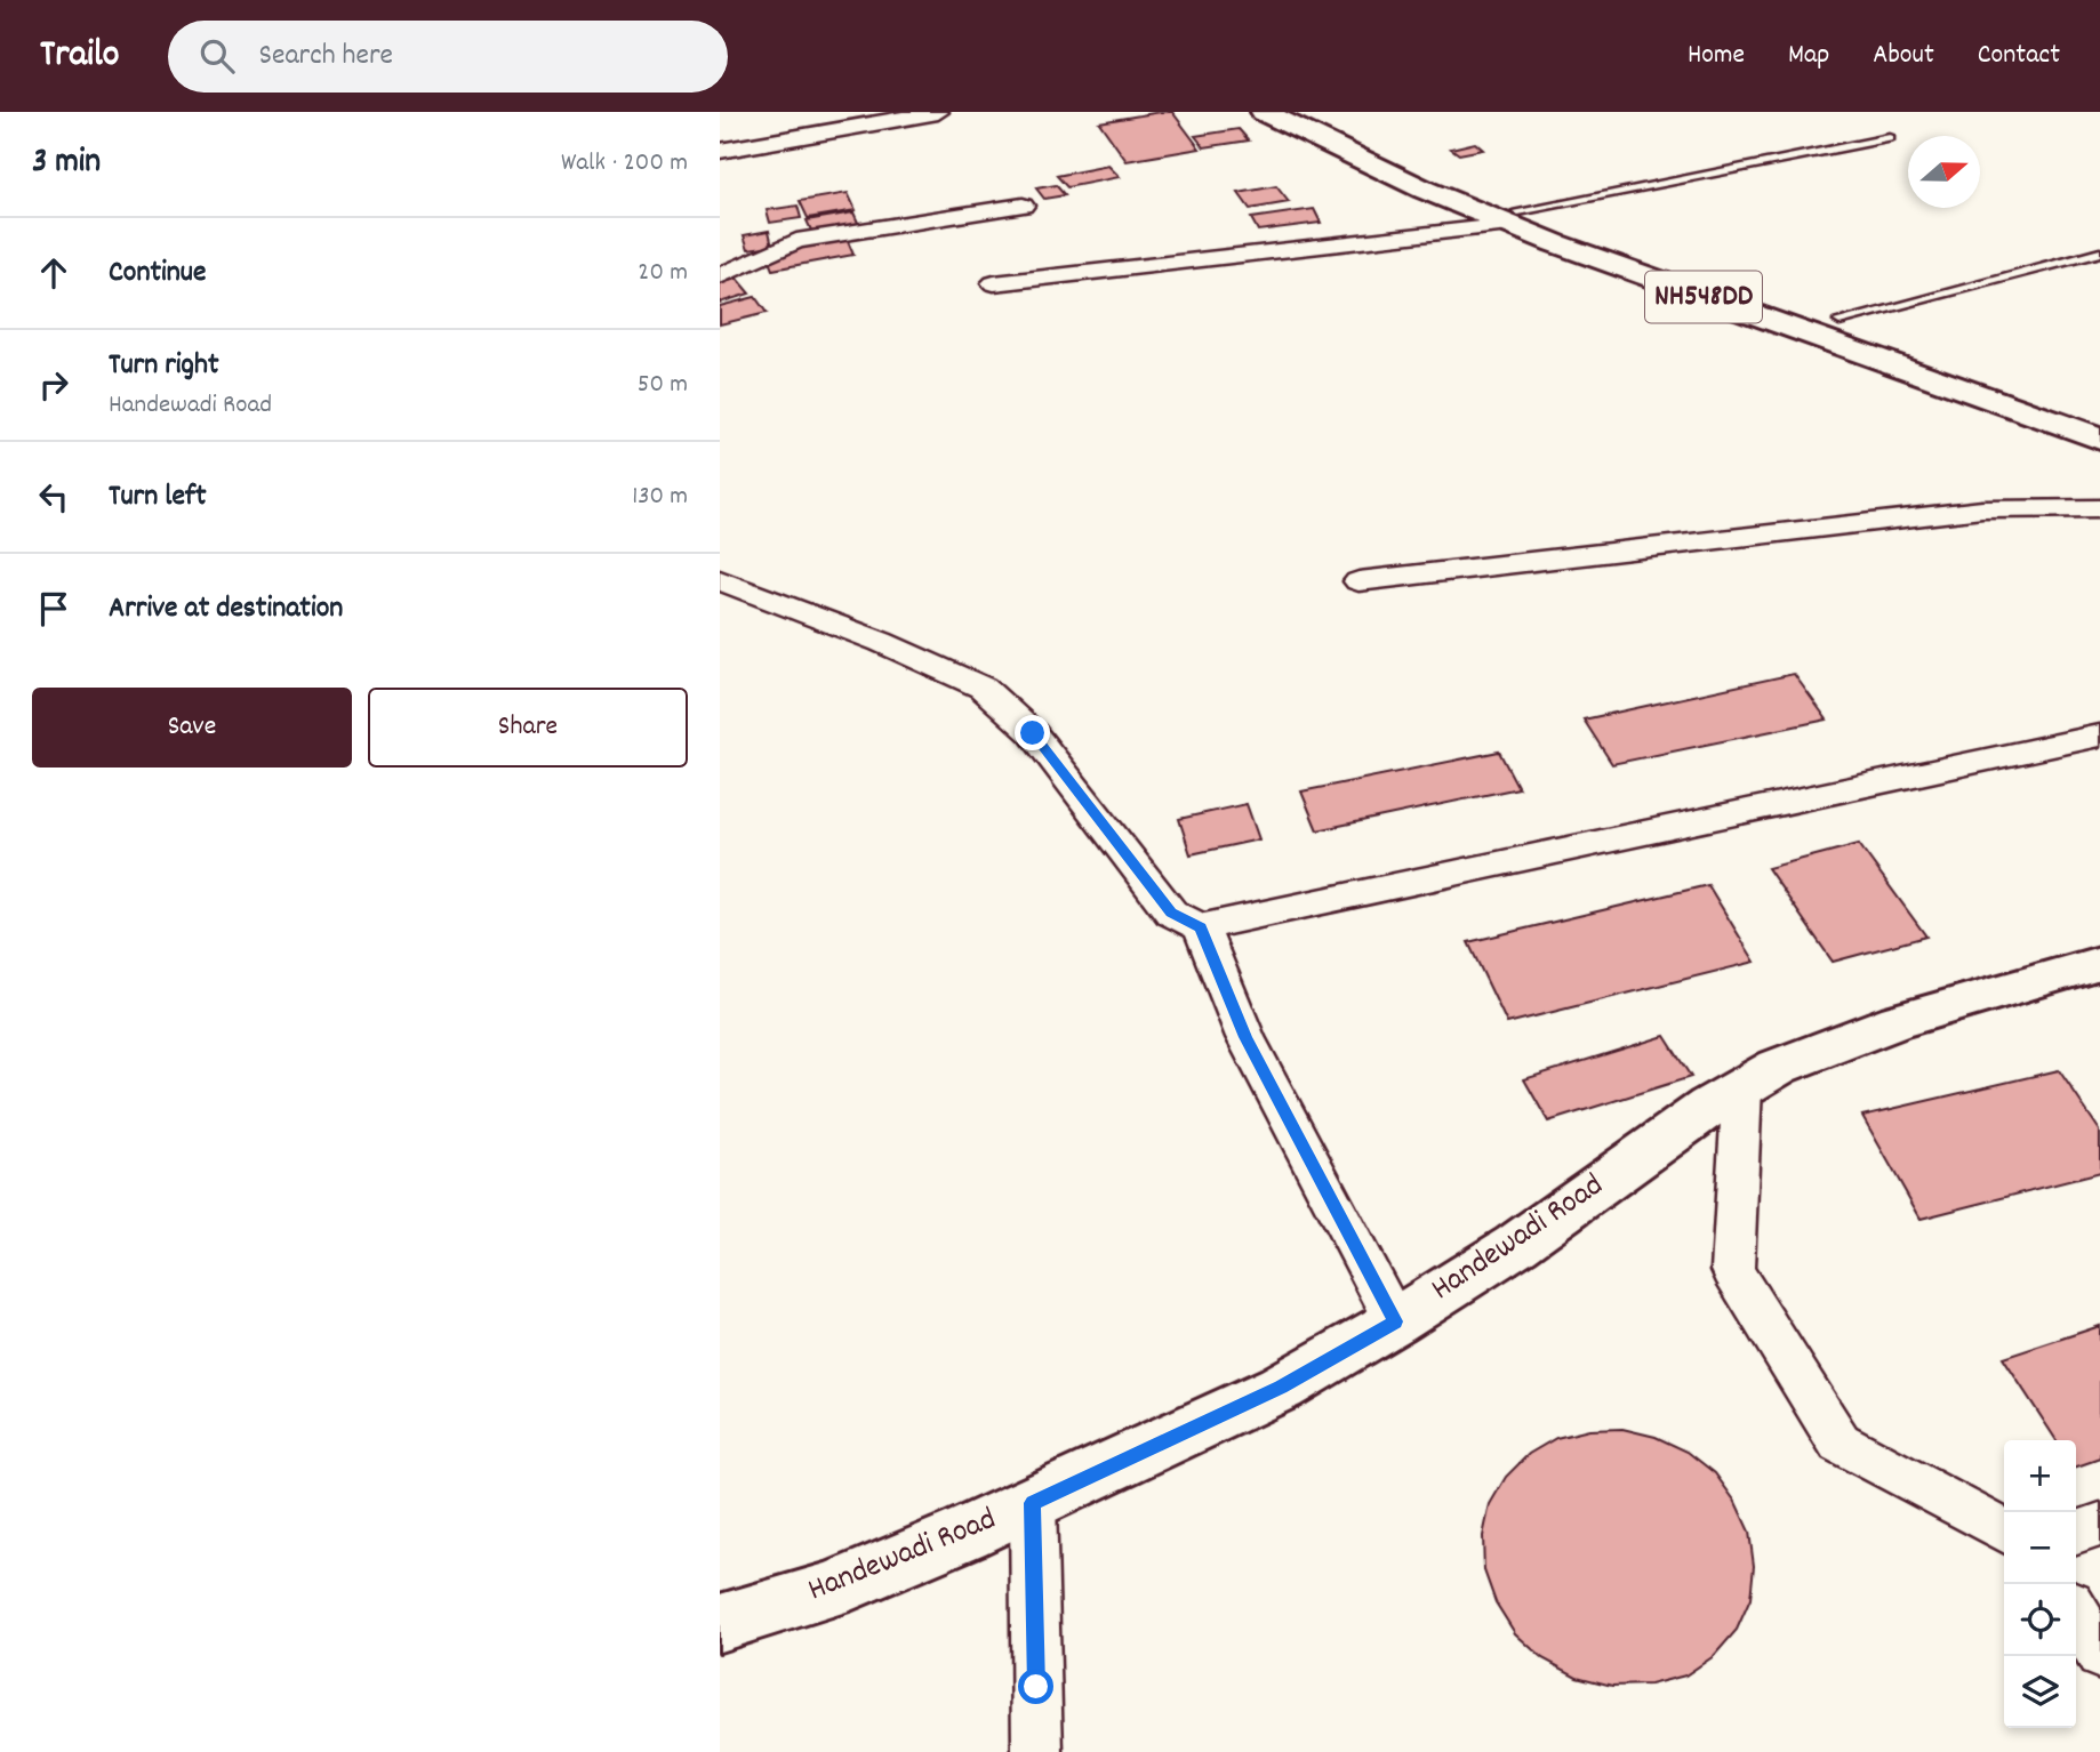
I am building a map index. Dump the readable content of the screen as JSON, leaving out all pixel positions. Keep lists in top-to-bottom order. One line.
{"streets":{"main road":["NH548DD","Handewadi Road"]},"north":"right","page":{"header":"Trailo","search":"Search here","nav":["Home","Map","About","Contact"],"heading":["3 min","Walk · 200 m"],"list":[["Continue","20 m"],["Turn right","Handewadi Road","50 m"],["Turn left","130 m"],"Arrive at destination"],"buttons":["Save","Share"],"map_buttons":["+","−"]}}
